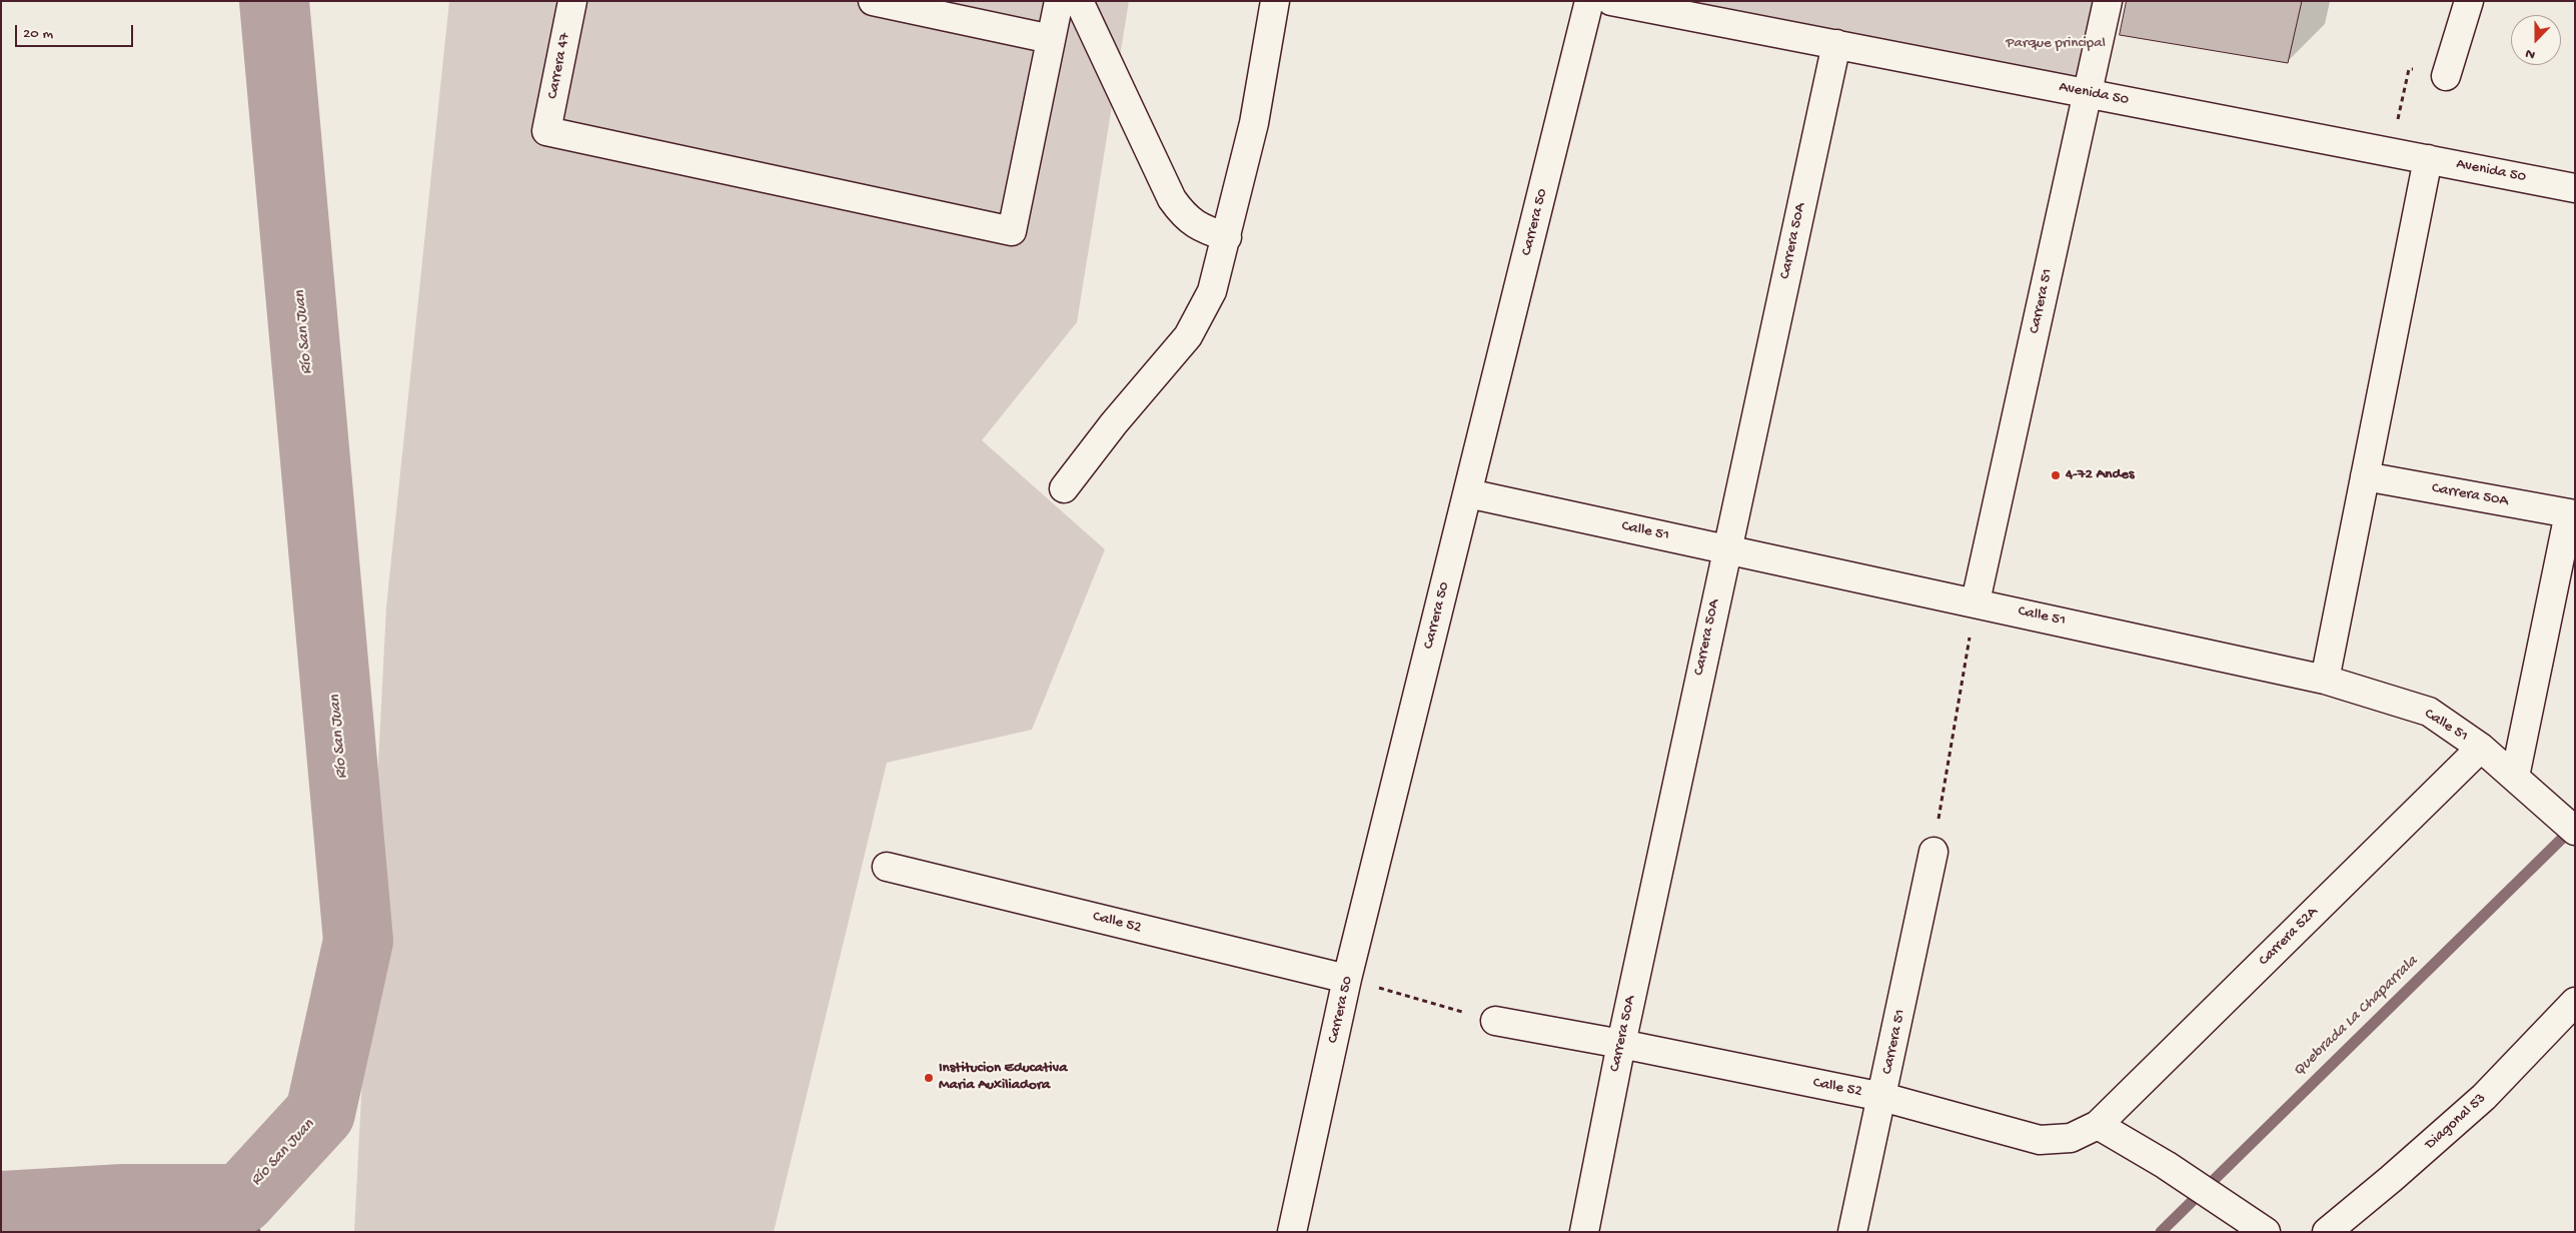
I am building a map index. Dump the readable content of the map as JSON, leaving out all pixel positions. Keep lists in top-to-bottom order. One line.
{"streets":{"street":["Carrera 47","Avenida 50","Carrera 50","Carrera 50A","Carrera 51","Calle 51","Calle 52","Carrera 52A","Diagonal 53"]},"crossings":[["Avenida 50","Carrera 50A"],["Avenida 50","Carrera 51"],["Carrera 50","Calle 51"],["Carrera 50","Calle 52"],["Carrera 50A","Calle 51"],["Carrera 50A","Calle 52"],["Carrera 51","Calle 51"],["Carrera 51","Calle 52"],["Calle 51","Carrera 52A"],["Calle 52","Carrera 52A"]],"water":["Río San Juan","Quebrada La Chaparrala"],"parks":["Parque principal"],"places":["4-72 Andes","Institucion Educativa Maria Auxiliadora"],"scale_bar":"20 m","north":"bottom"}
